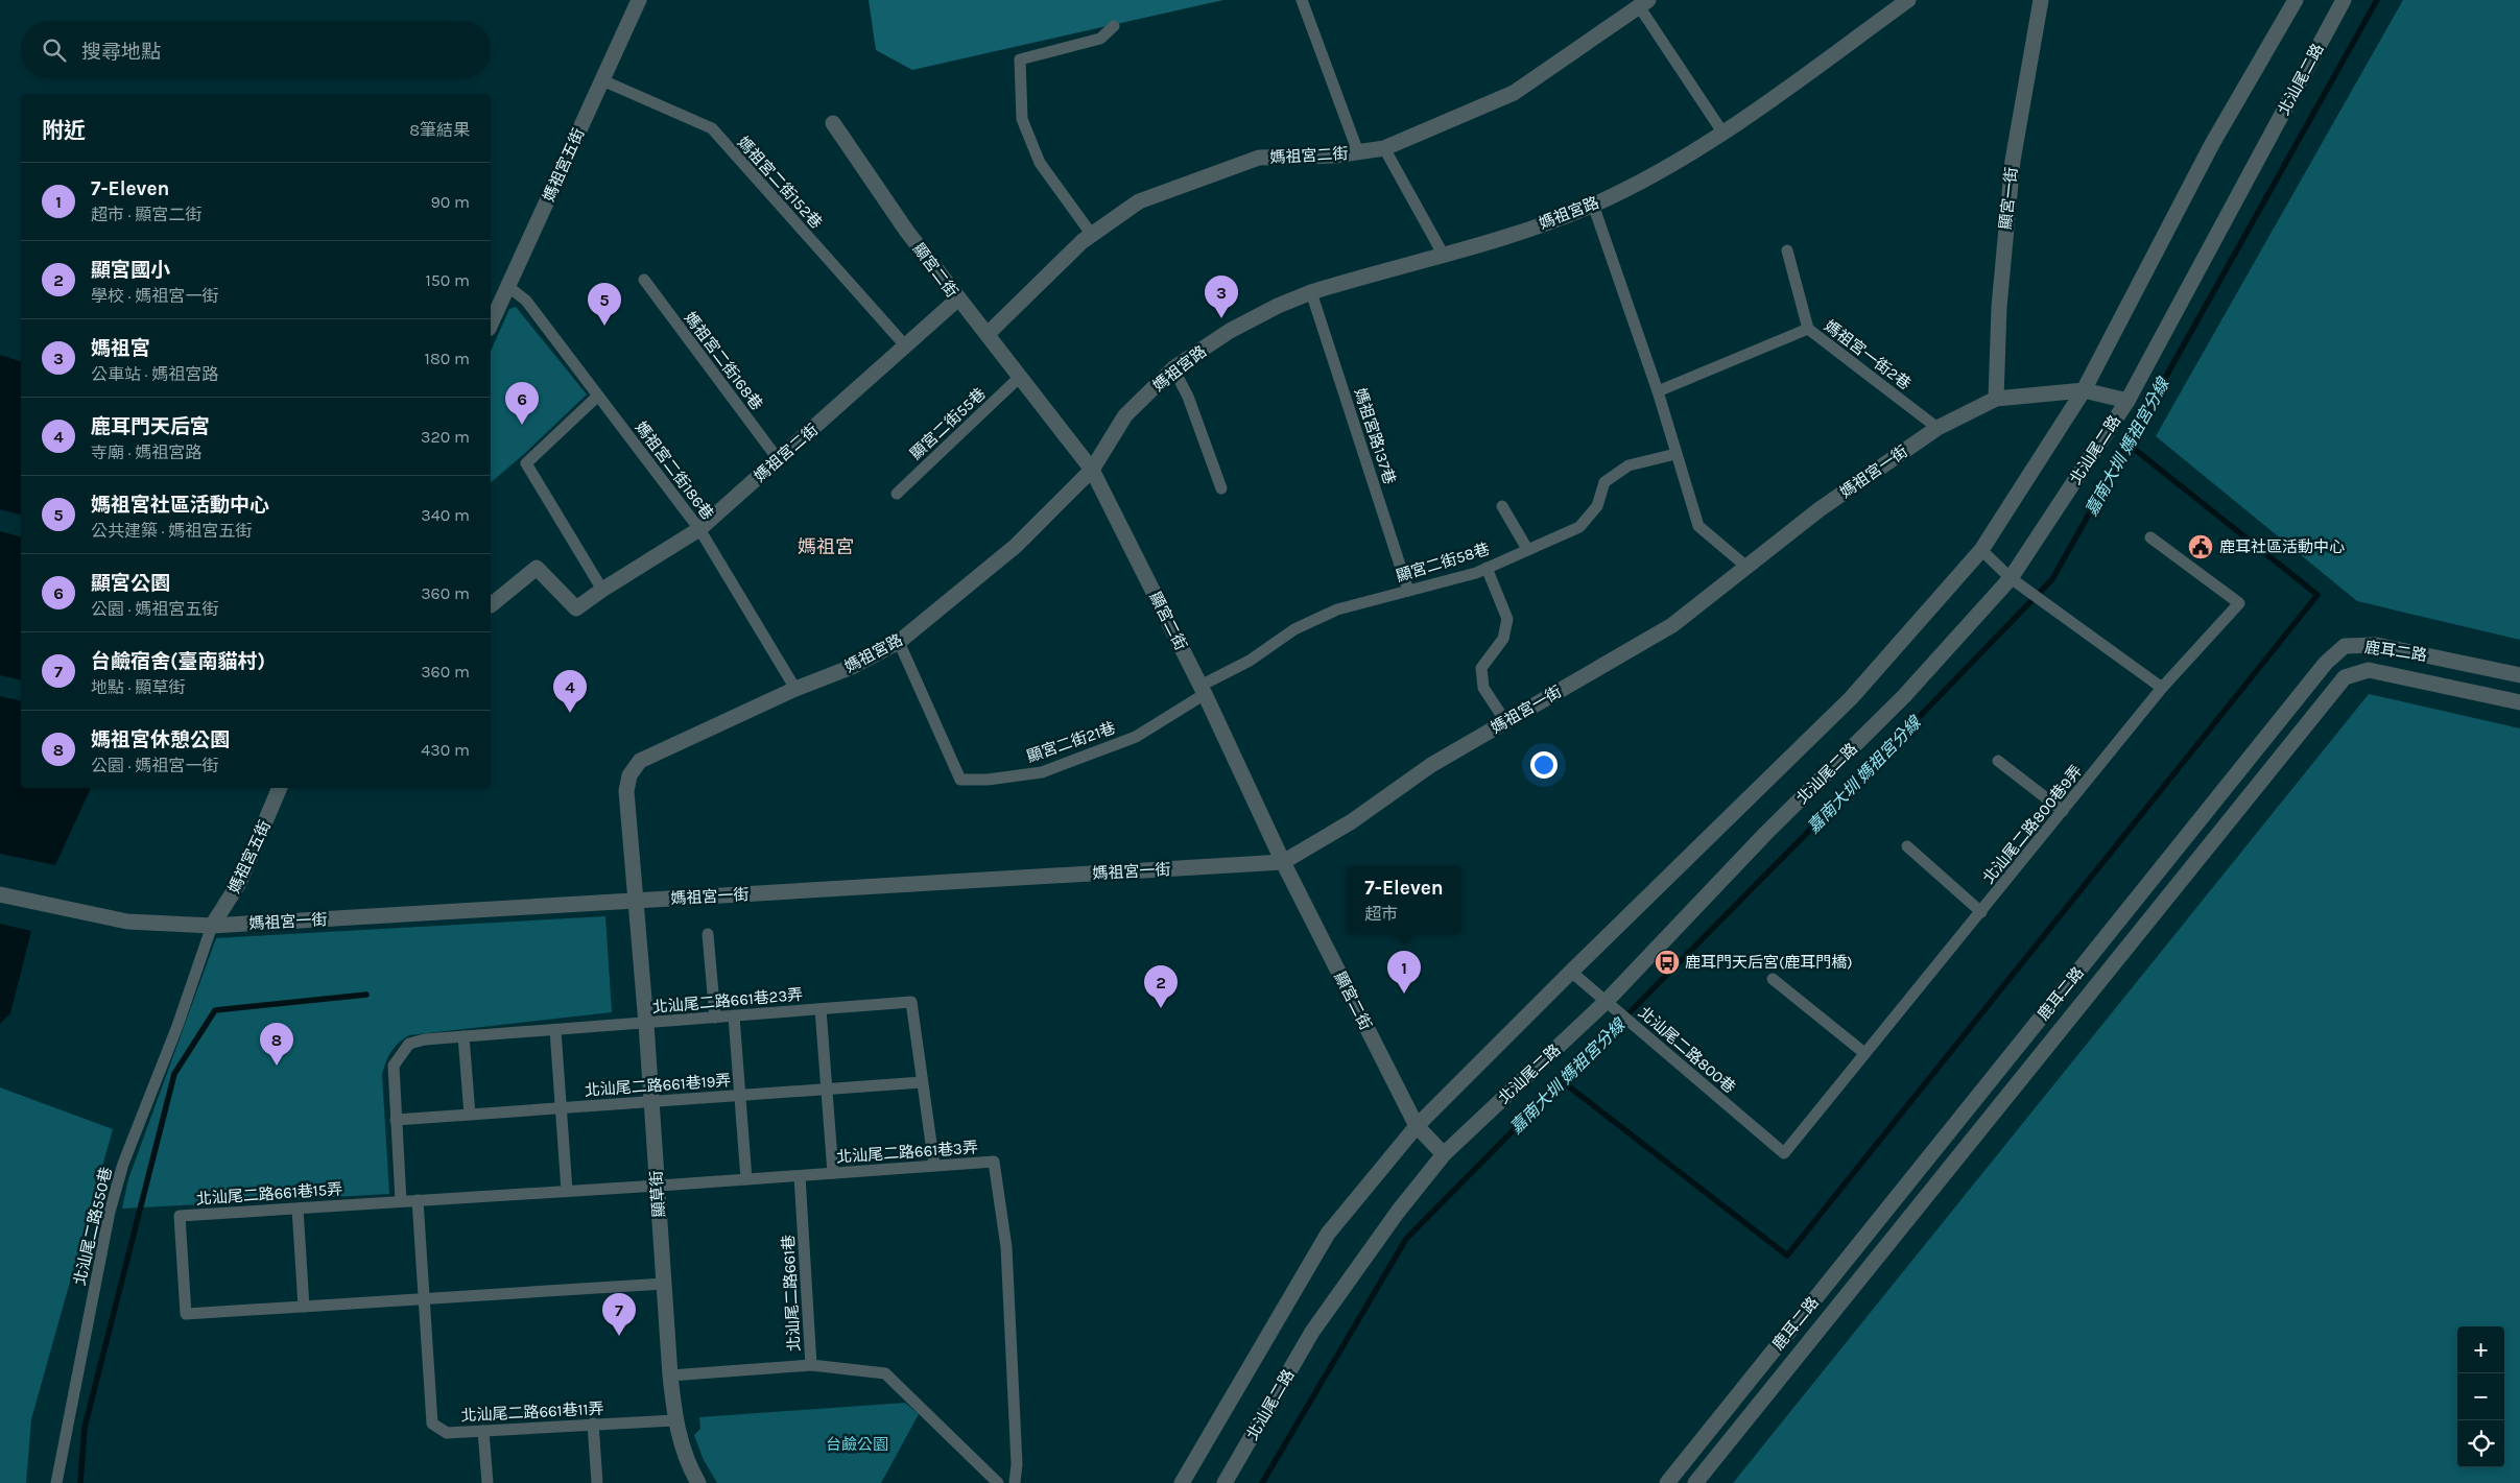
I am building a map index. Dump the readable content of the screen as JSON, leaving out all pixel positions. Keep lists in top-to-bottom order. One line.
{"streets":{"street":["北汕尾二路","媽祖宮二街","媽祖宮五街","顯宮一街","媽祖宮路","顯宮二街","媽祖宮一街","鹿耳二路","顯草街"],"lane":["媽祖宮二街152巷","媽祖宮一街2巷","媽祖宮二街168巷","顯宮二街55巷","媽祖宮路137巷","媽祖宮二街186巷","顯宮二街58巷","顯宮二街21巷","北汕尾二路800巷9弄","北汕尾二路661巷23弄","北汕尾二路800巷","北汕尾二路661巷19弄","北汕尾二路661巷3弄","北汕尾二路661巷15弄","北汕尾二路550巷","北汕尾二路661巷","北汕尾二路661巷11弄"]},"crossings":[["北汕尾二路","顯宮二街"],["北汕尾二路","媽祖宮一街"],["北汕尾二路","北汕尾二路800巷"],["媽祖宮二街","媽祖宮二街152巷"],["媽祖宮二街","顯宮二街"],["媽祖宮二街","媽祖宮二街168巷"],["媽祖宮二街","媽祖宮二街186巷"],["媽祖宮五街","媽祖宮二街152巷"],["媽祖宮五街","媽祖宮二街186巷"],["媽祖宮五街","媽祖宮一街"],["媽祖宮五街","北汕尾二路550巷"],["顯宮一街","媽祖宮一街"],["媽祖宮路","顯宮二街"],["媽祖宮路","媽祖宮路137巷"],["媽祖宮路","媽祖宮二街186巷"],["媽祖宮路","媽祖宮一街"],["媽祖宮路","顯宮二街21巷"],["媽祖宮路","顯草街"],["顯宮二街","顯宮二街55巷"],["顯宮二街","媽祖宮一街"],["顯宮二街","顯宮二街58巷"],["顯宮二街","顯宮二街21巷"],["媽祖宮一街2巷","媽祖宮一街"],["媽祖宮路137巷","顯宮二街58巷"],["媽祖宮一街","顯草街"],["媽祖宮一街","北汕尾二路550巷"],["顯宮二街58巷","顯宮二街21巷"],["北汕尾二路800巷9弄","北汕尾二路800巷"],["北汕尾二路661巷23弄","北汕尾二路661巷19弄"],["北汕尾二路661巷23弄","北汕尾二路661巷3弄"],["北汕尾二路661巷23弄","顯草街"],["北汕尾二路661巷19弄","顯草街"],["北汕尾二路661巷3弄","北汕尾二路661巷15弄"],["北汕尾二路661巷3弄","顯草街"],["北汕尾二路661巷3弄","北汕尾二路661巷"],["北汕尾二路661巷15弄","顯草街"],["北汕尾二路661巷15弄","北汕尾二路661巷11弄"],["顯草街","北汕尾二路661巷11弄"]],"districts":["媽祖宮"],"water":["嘉南大圳 媽祖宮分線"],"parks":["台鹼公園"],"places":{"public building":["鹿耳社區活動中心"],"bus stop":["鹿耳門天后宮(鹿耳門橋)"]},"page":{"search":"搜尋地點","heading":["附近","8筆結果"],"list":[{"mark":"1","name":"7-Eleven","note":"超市 · 顯宮二街","value":"90 m"},{"mark":"2","name":"顯宮國小","note":"學校 · 媽祖宮一街","value":"150 m"},{"mark":"3","name":"媽祖宮","note":"公車站 · 媽祖宮路","value":"180 m"},{"mark":"4","name":"鹿耳門天后宮","note":"寺廟 · 媽祖宮路","value":"320 m"},{"mark":"5","name":"媽祖宮社區活動中心","note":"公共建築 · 媽祖宮五街","value":"340 m"},{"mark":"6","name":"顯宮公園","note":"公園 · 媽祖宮五街","value":"360 m"},{"mark":"7","name":"台鹼宿舍(臺南貓村)","note":"地點 · 顯草街","value":"360 m"},{"mark":"8","name":"媽祖宮休憩公園","note":"公園 · 媽祖宮一街","value":"430 m"}],"pins":["3","5","6","4","1","2","8","7"],"popup":["7-Eleven","超市"],"map_buttons":["+","−"]}}
